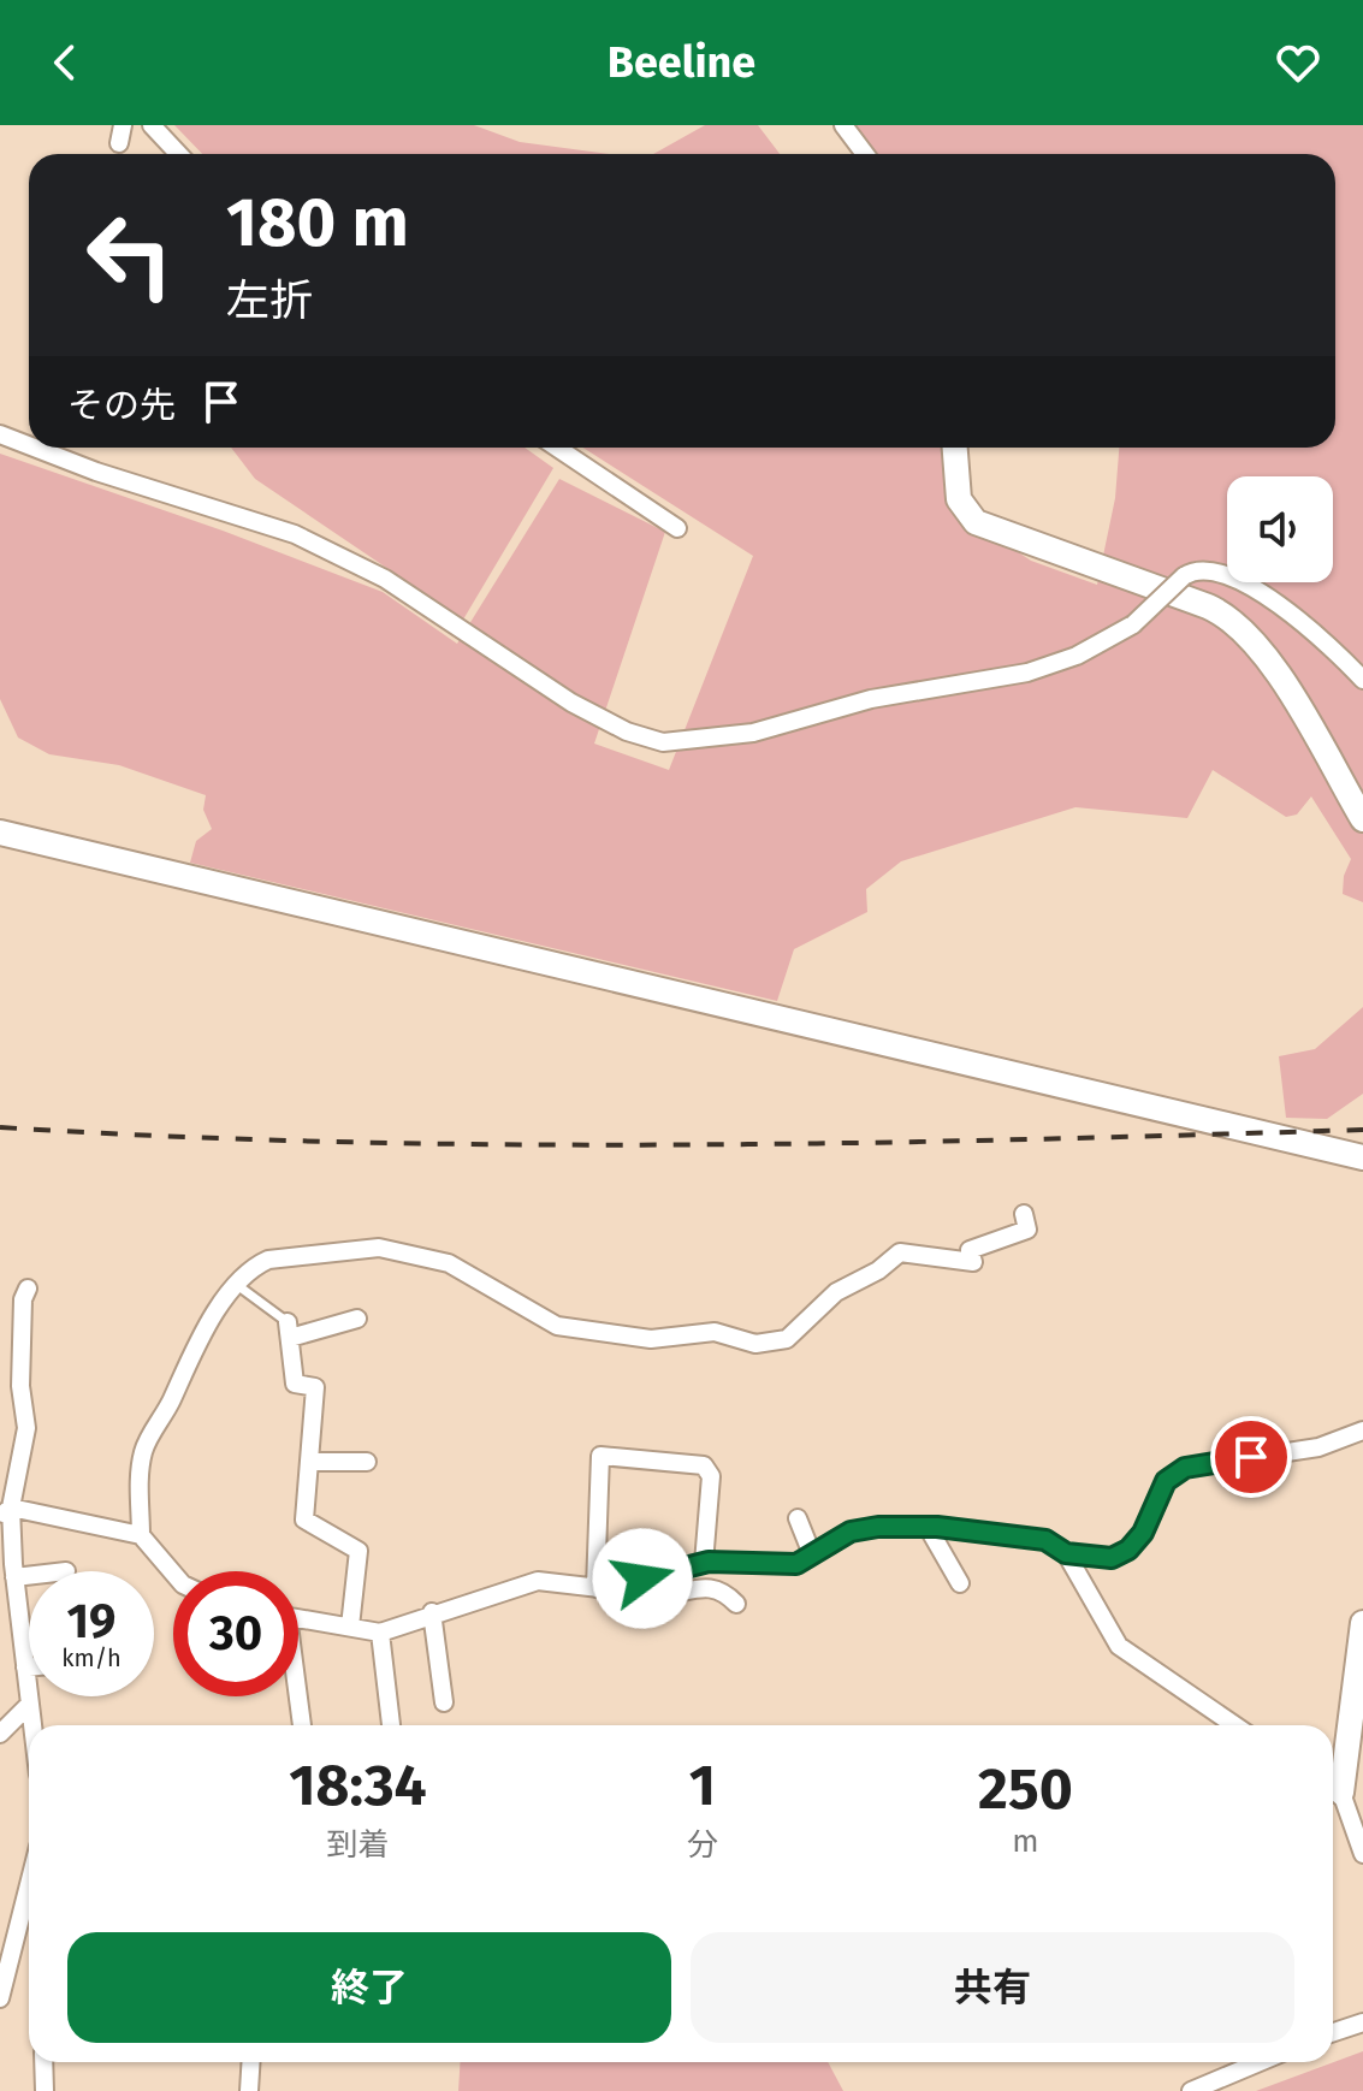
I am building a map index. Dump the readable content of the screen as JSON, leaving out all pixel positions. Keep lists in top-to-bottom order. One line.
{"page":{"header":"Beeline","turn":["180 m","左折"],"then":"その先","speed":"19 km/h","limit":"30","eta":["18:34","到着","1","分","250","m"],"buttons":["終了","共有"]}}
